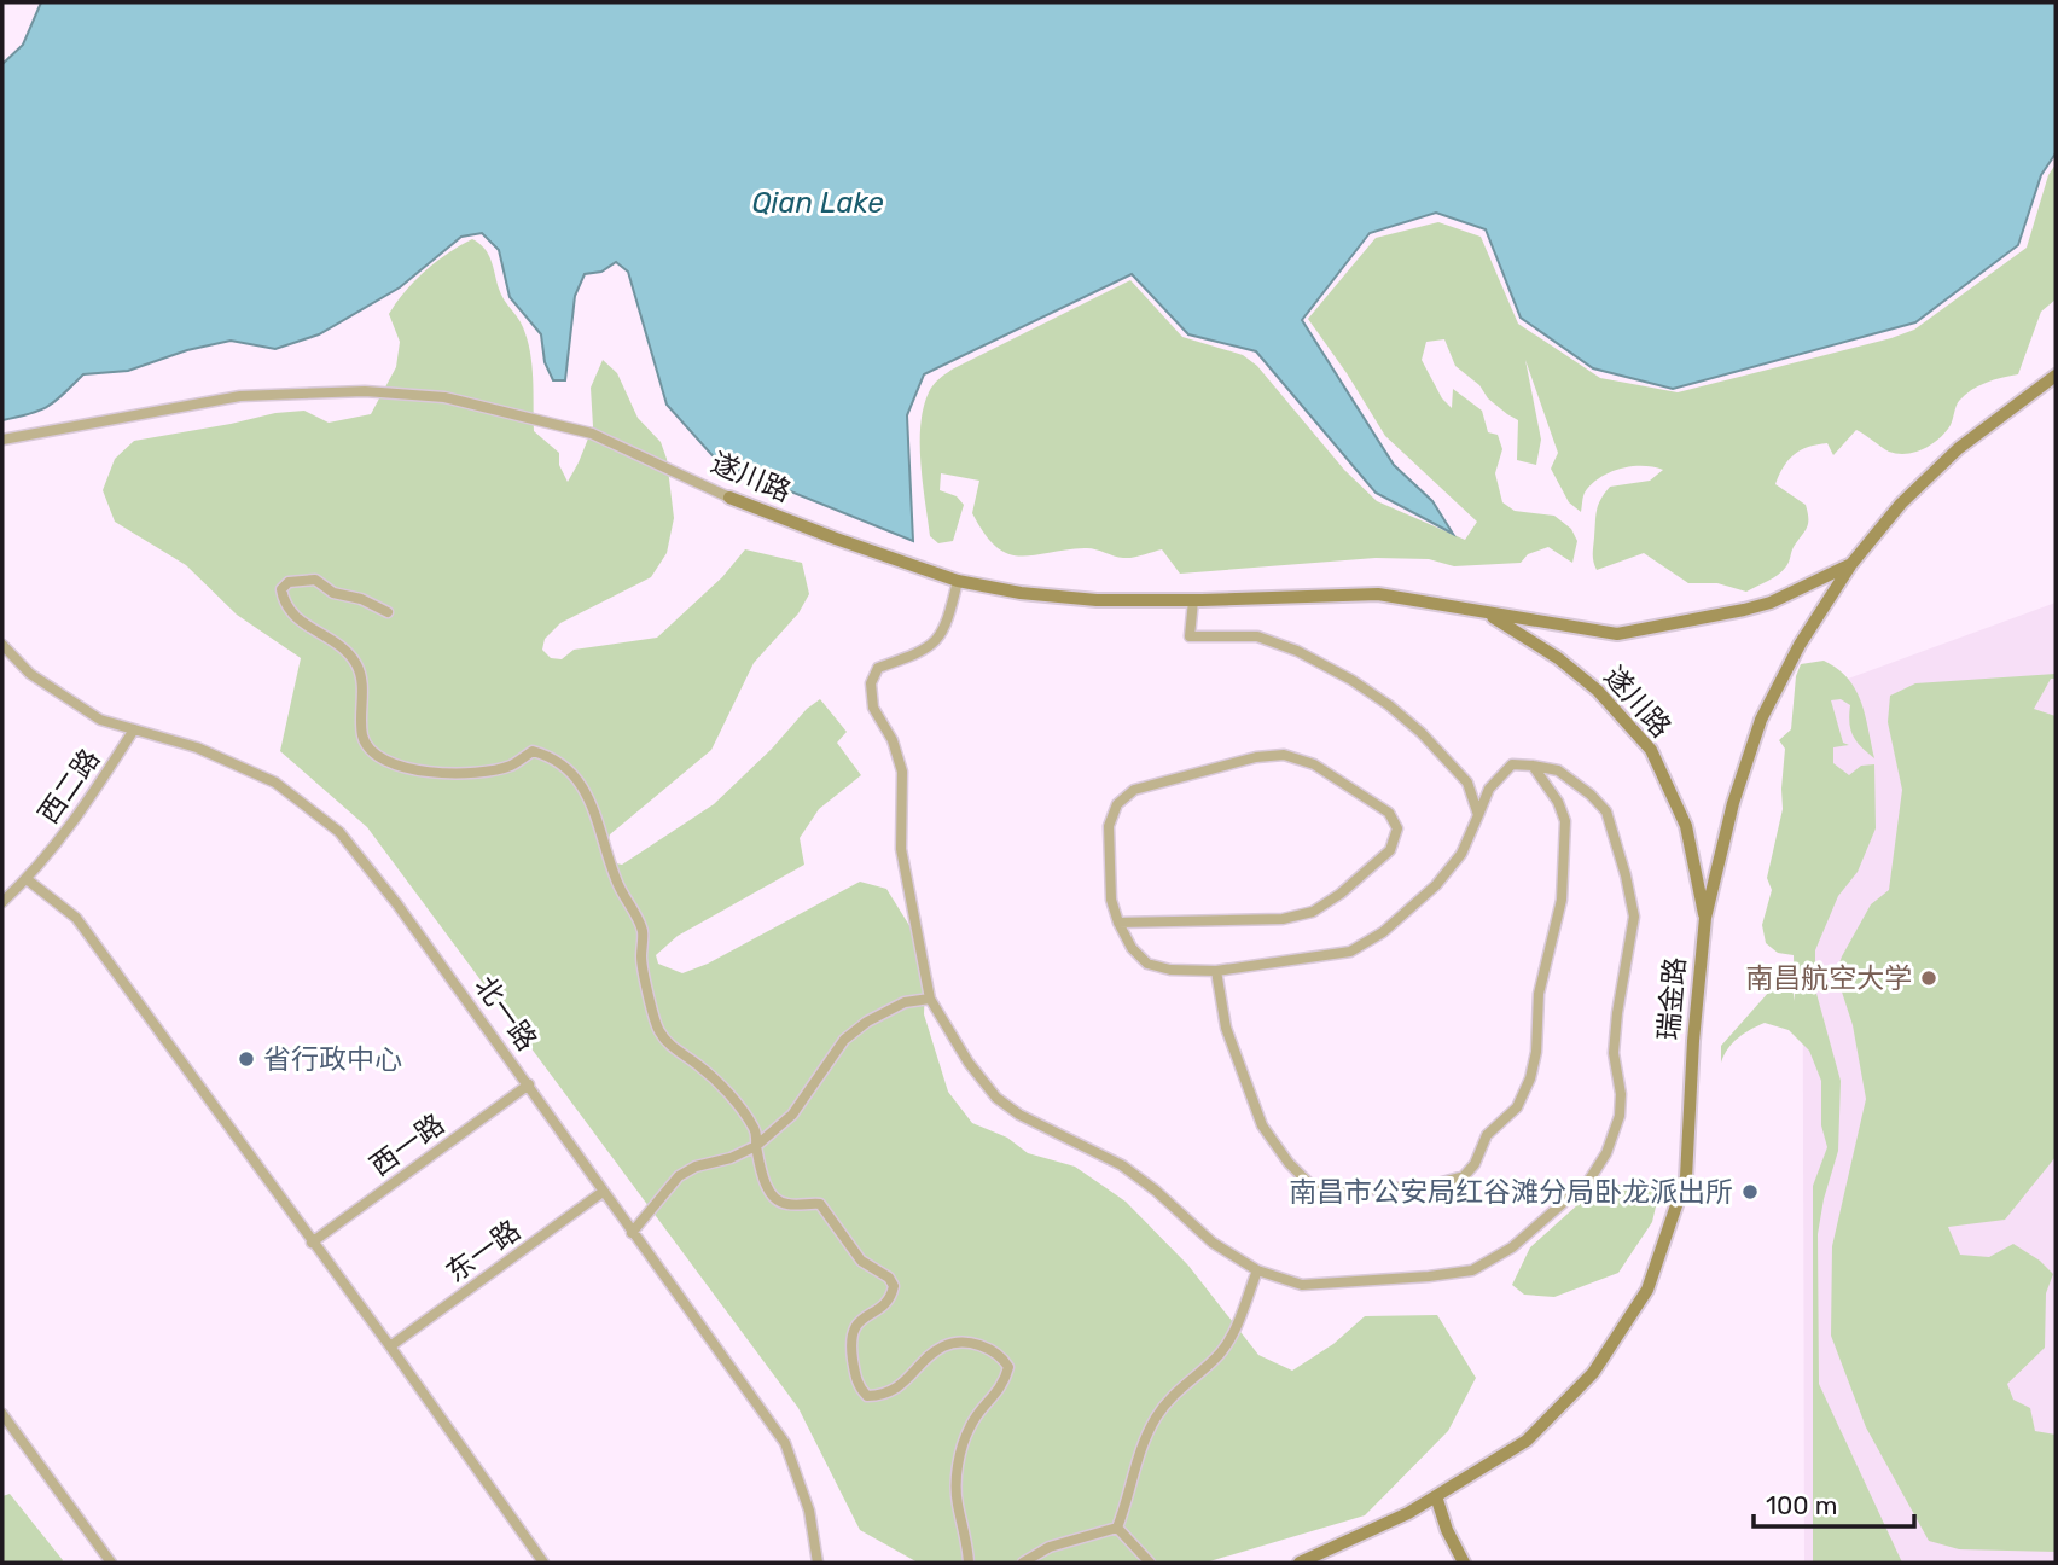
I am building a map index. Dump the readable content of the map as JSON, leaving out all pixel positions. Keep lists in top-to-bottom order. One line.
{"streets":{"street":["遂川路","西二路","瑞金路","北一路","西一路","东一路"]},"crossings":[["遂川路","瑞金路"],["西二路","北一路"],["北一路","西一路"],["北一路","东一路"]],"water":["Qian Lake"],"places":["南昌航空大学","省行政中心","南昌市公安局红谷滩分局卧龙派出所"],"scale_bar":"100 m"}
